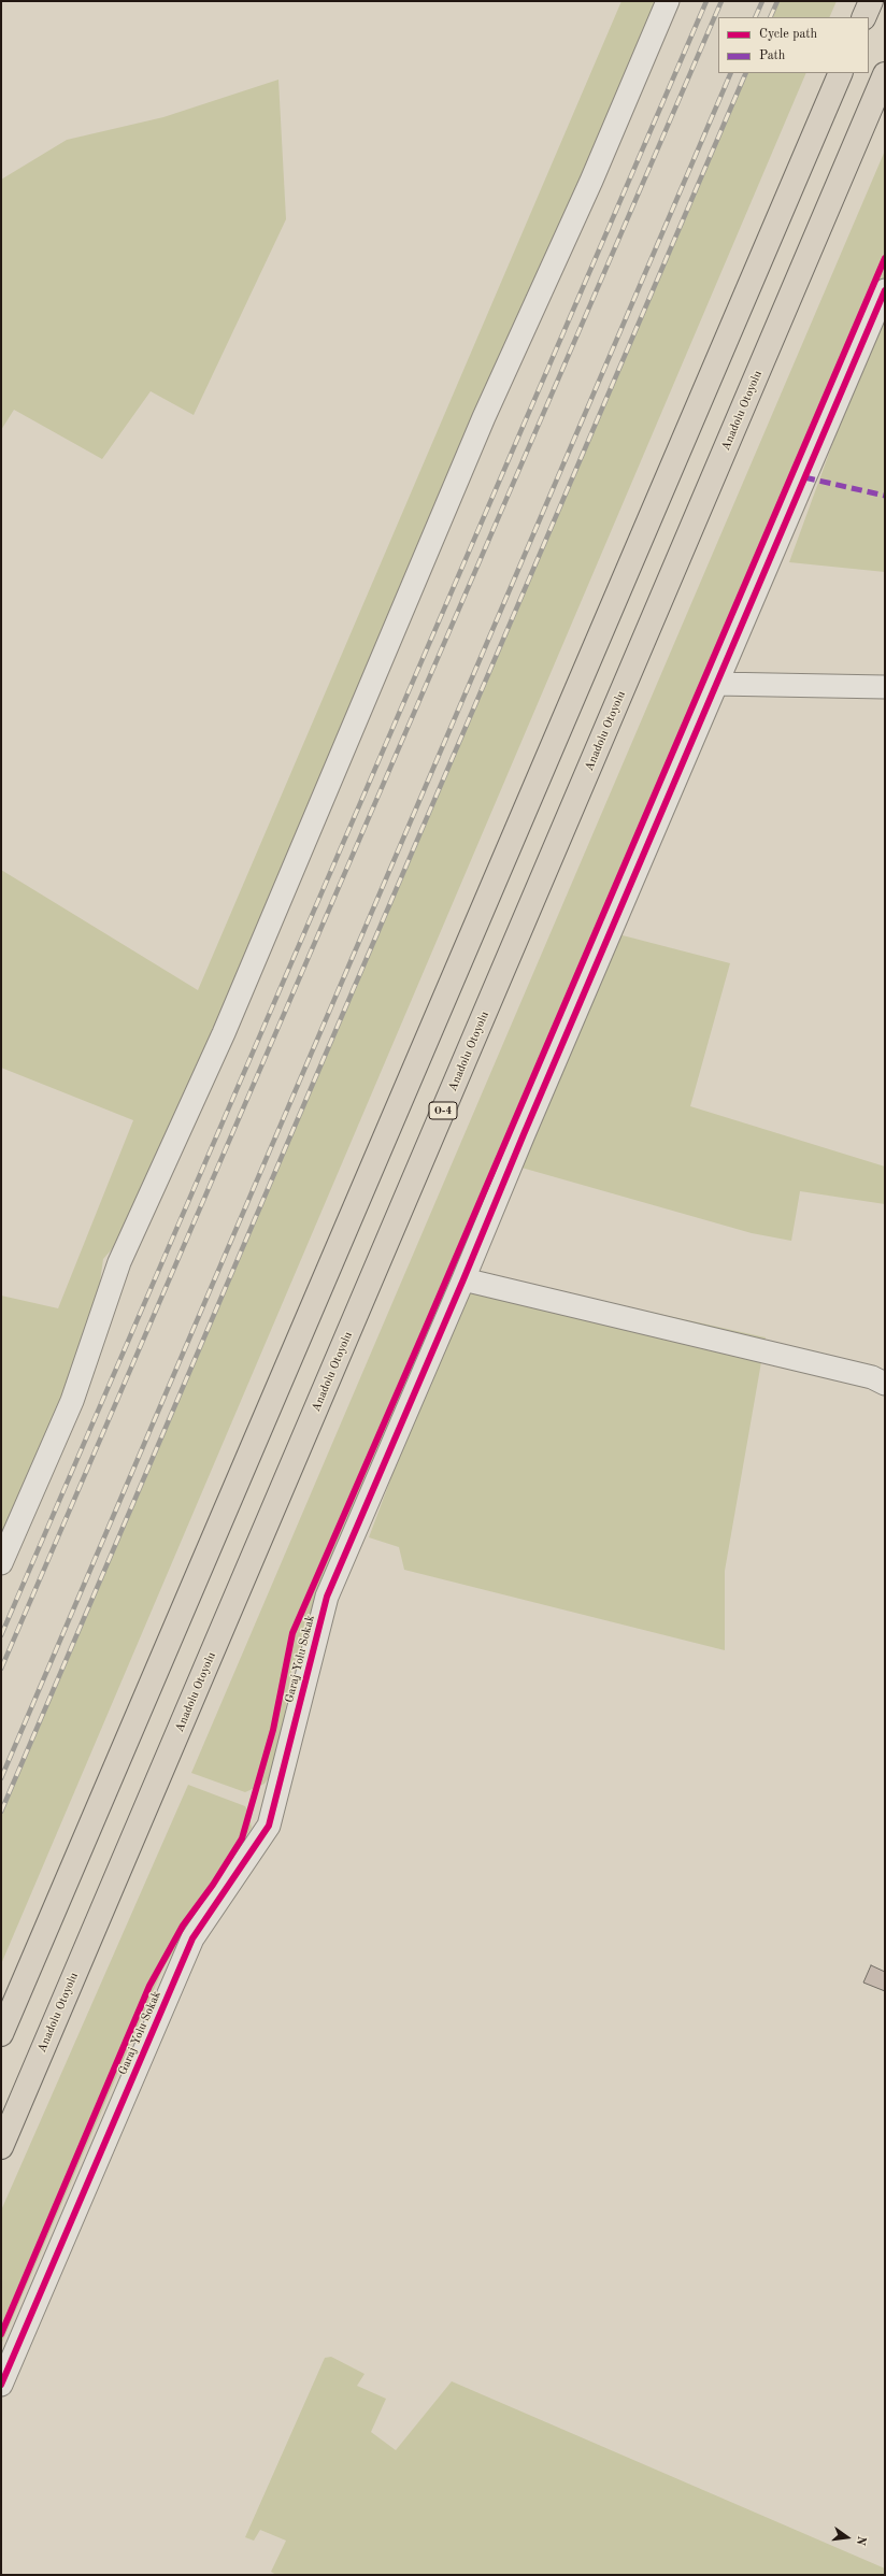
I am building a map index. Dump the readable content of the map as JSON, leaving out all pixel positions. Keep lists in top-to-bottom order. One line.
{"streets":{"highway":["Anadolu Otoyolu","O-4"],"street":["Garaj Yolu Sokak"]},"legend":["Cycle path","Path"],"north":"right"}
